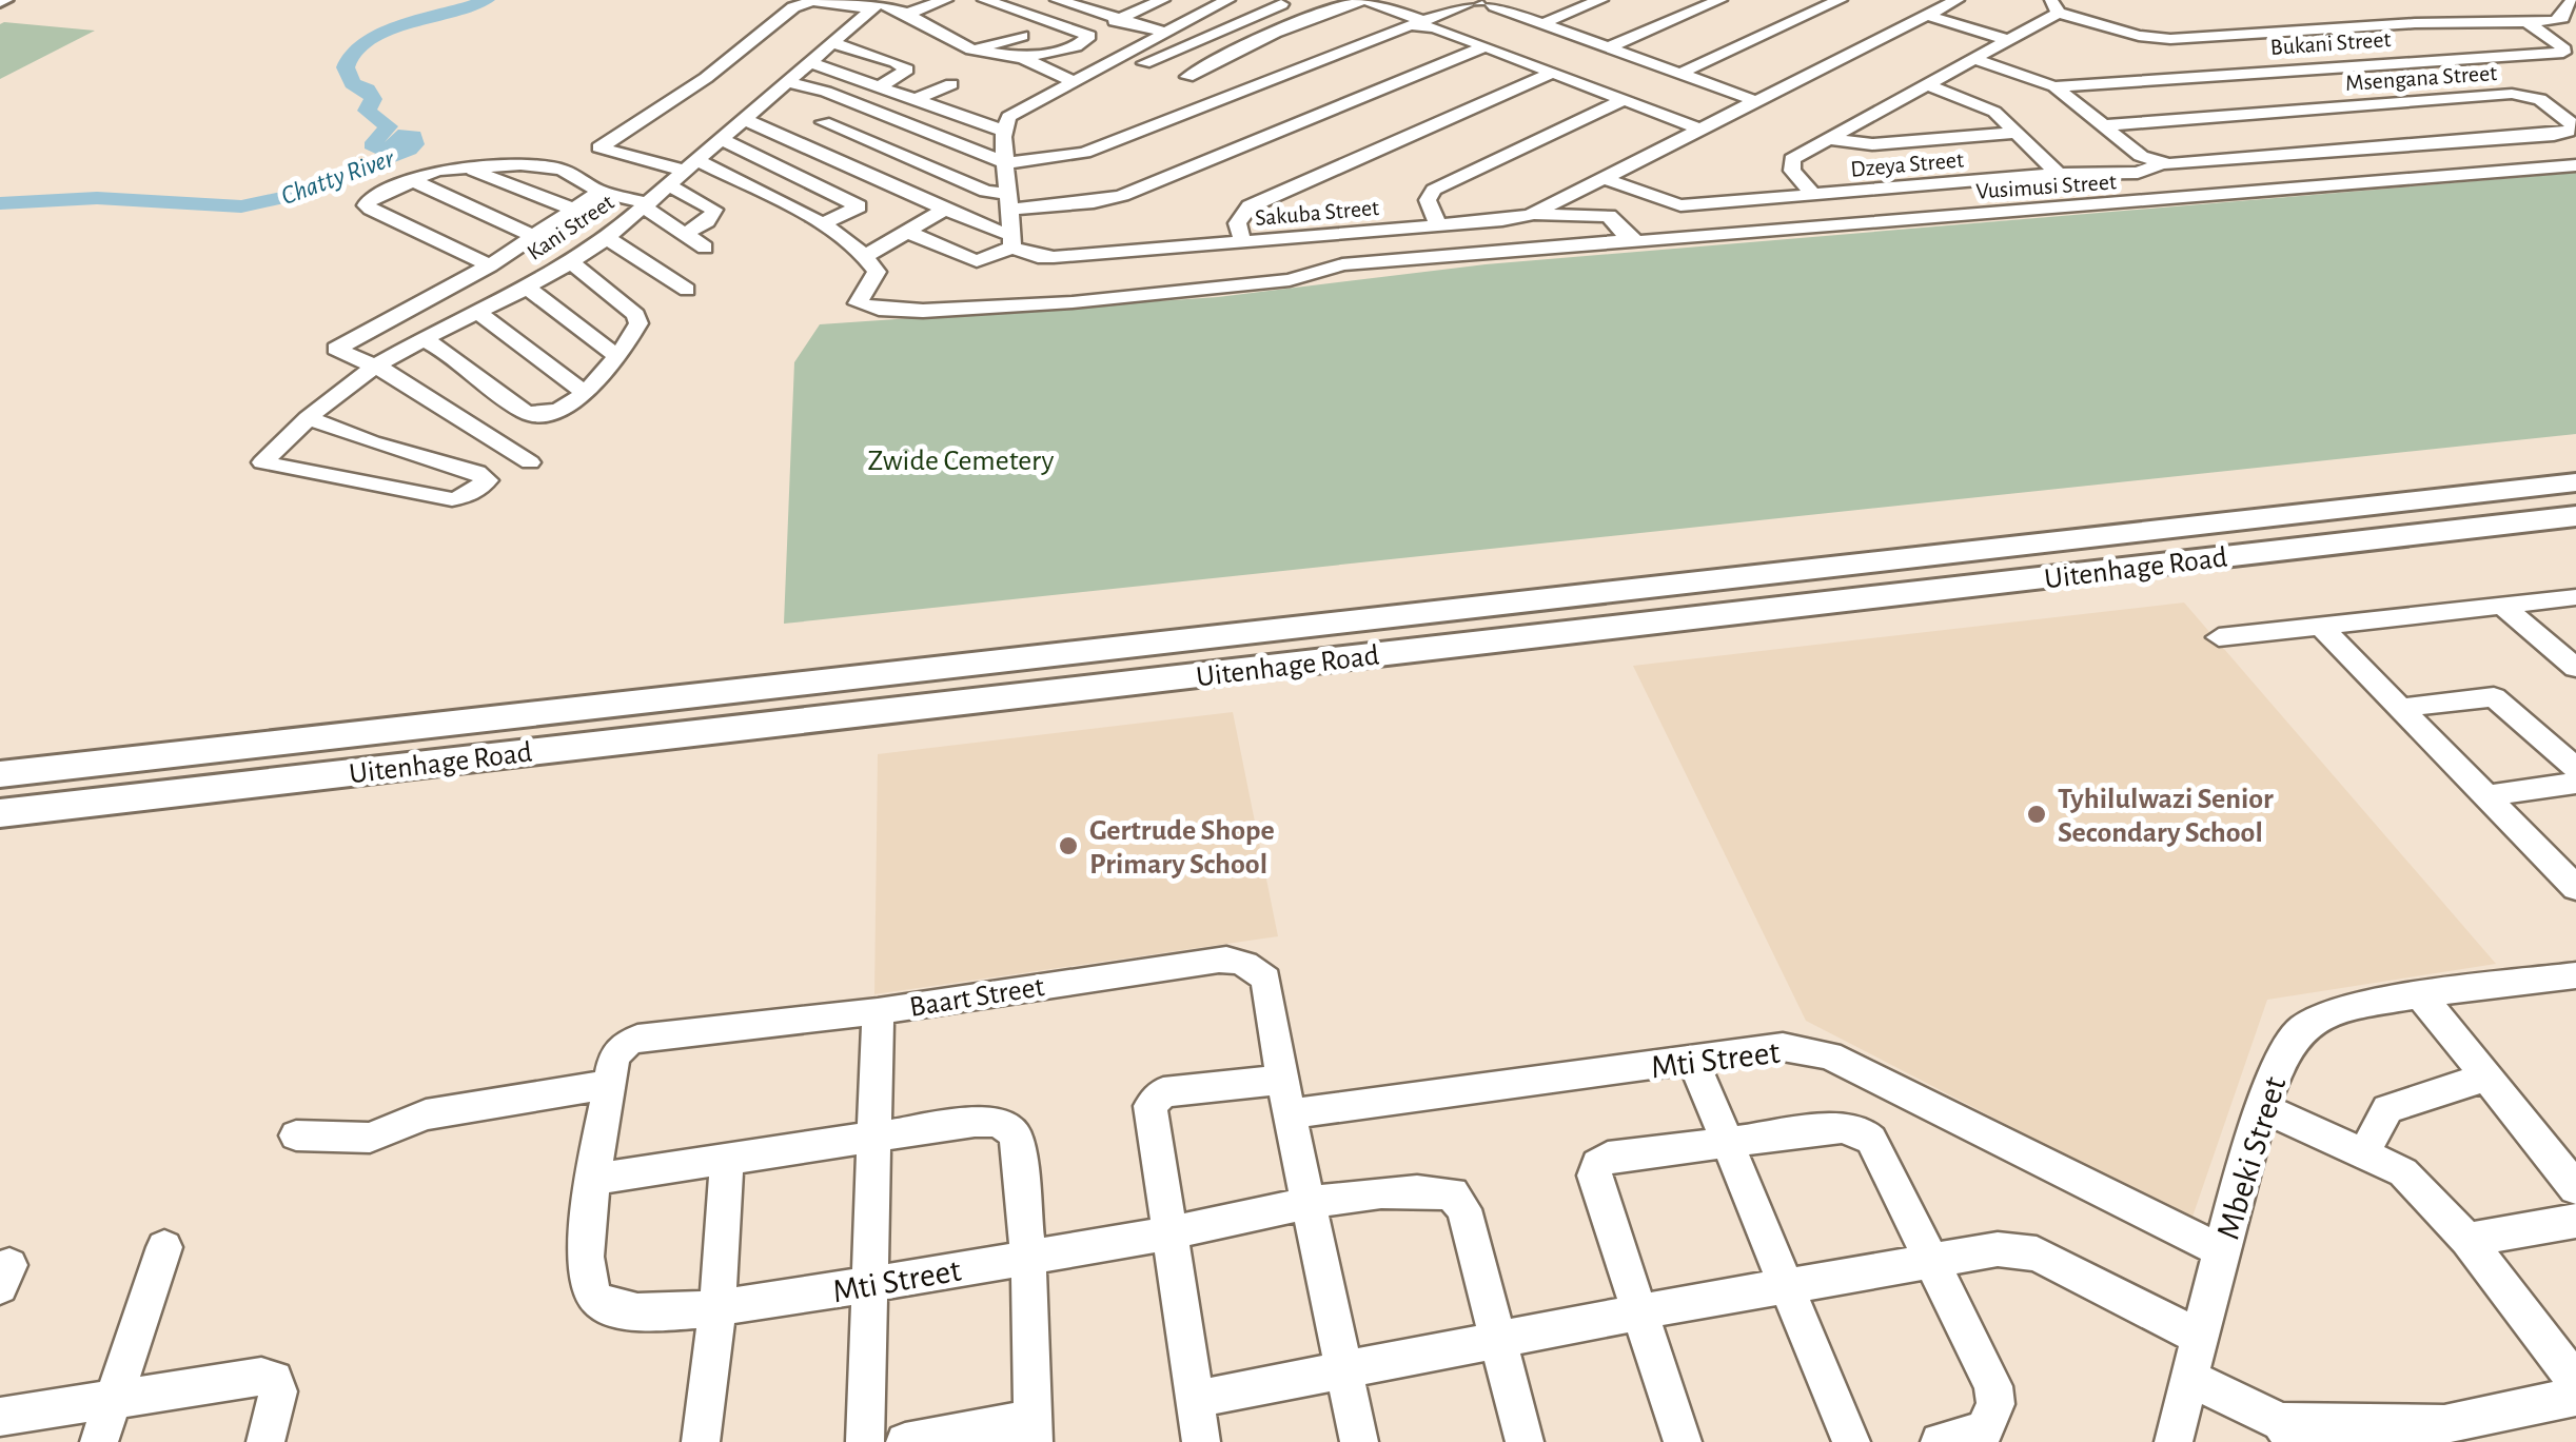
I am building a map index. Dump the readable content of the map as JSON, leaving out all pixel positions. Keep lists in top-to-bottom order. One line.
{"streets":{"main road":["Uitenhage Road"],"street":["Bukani Street","Msengana Street","Dzeya Street","Vusimusi Street","Sakuba Street","Kani Street","Baart Street","Mti Street","Mbeki Street"]},"crossings":[["Msengana Street","Dzeya Street"],["Dzeya Street","Sakuba Street"],["Sakuba Street","Kani Street"],["Baart Street","Mti Street"],["Mti Street","Mbeki Street"]],"water":["Chatty River"],"parks":["Zwide Cemetery"],"places":["Tyhilulwazi Senior Secondary School","Gertrude Shope Primary School"]}
